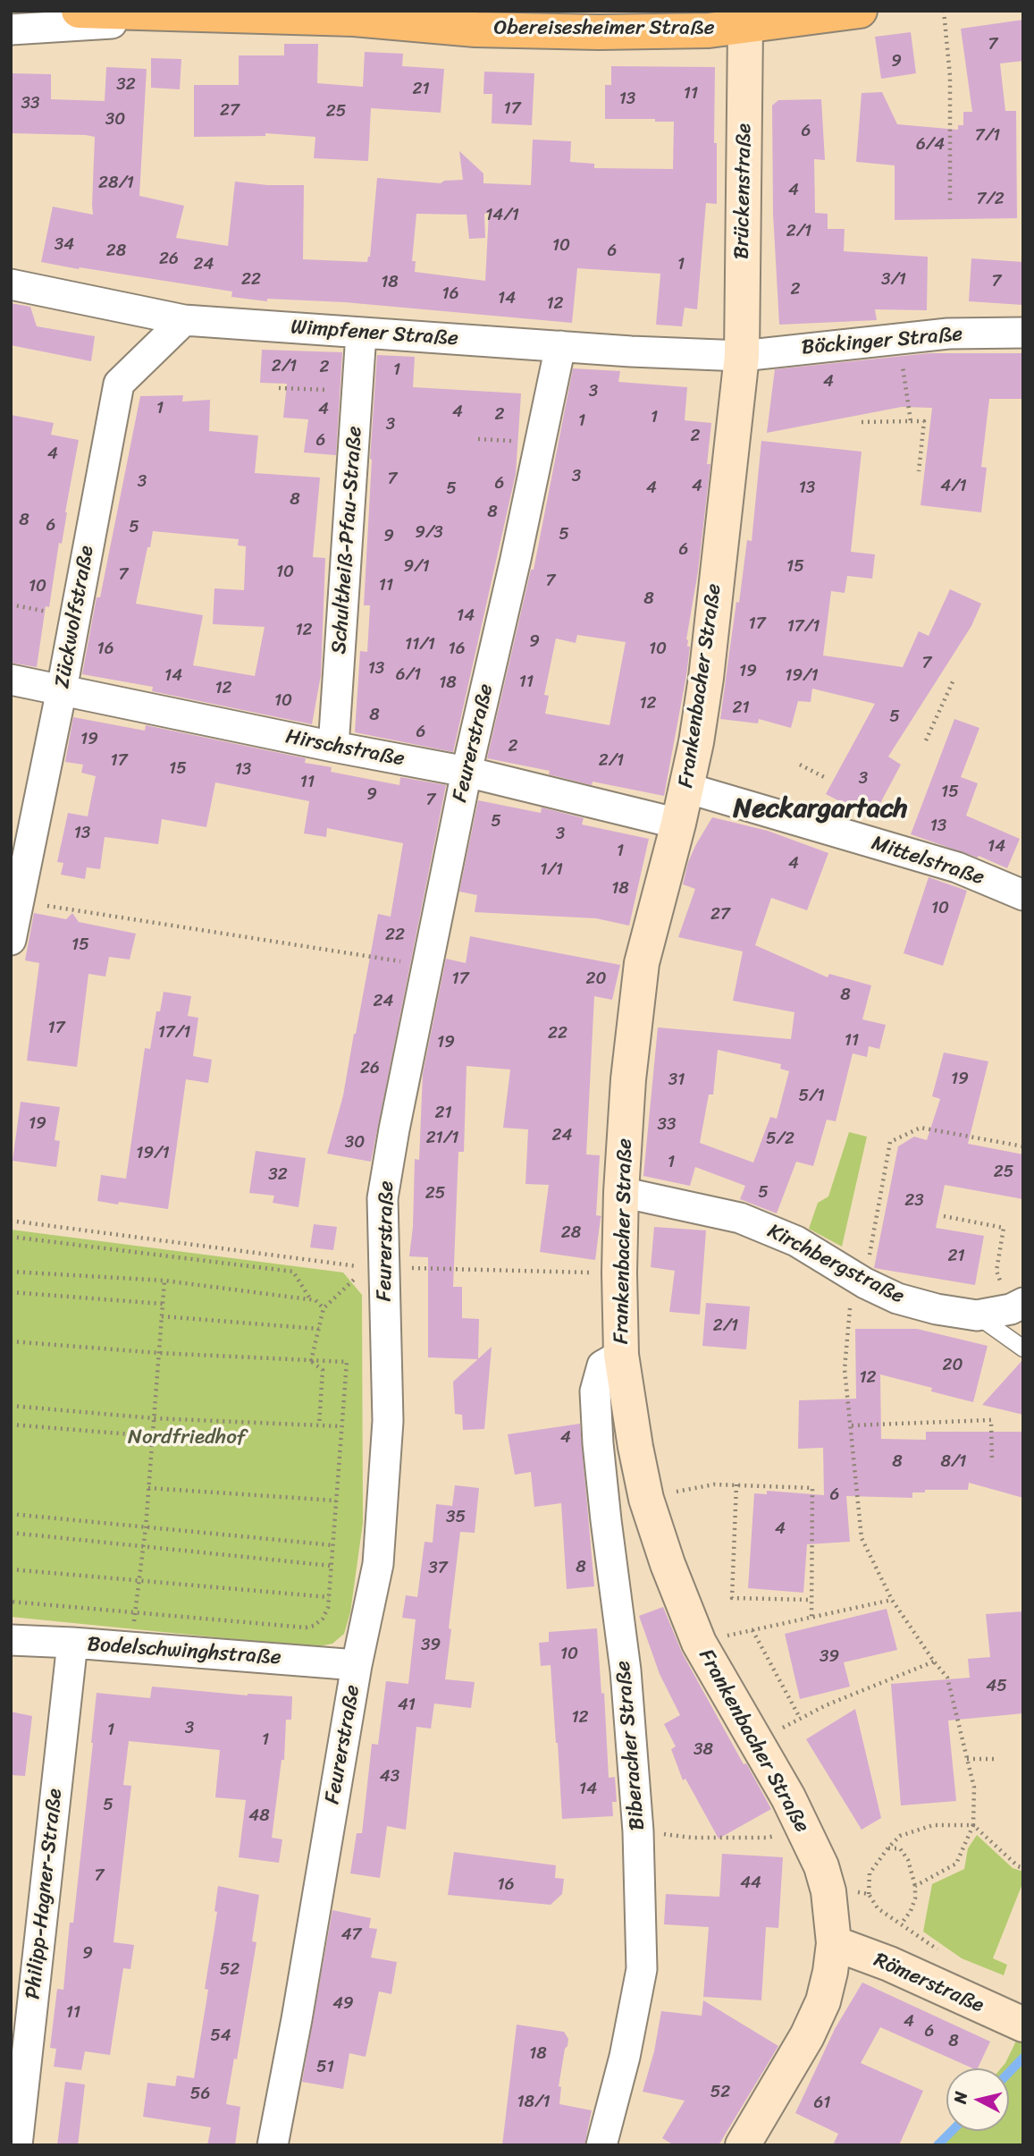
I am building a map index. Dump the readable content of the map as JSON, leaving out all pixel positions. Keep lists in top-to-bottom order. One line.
{"streets":{"main road":["Obereisesheimer Straße","Brückenstraße","Frankenbacher Straße","Römerstraße"],"street":["Wimpfener Straße","Böckinger Straße","Schultheiß-Pfau-Straße","Zückwolfstraße","Feurerstraße","Hirschstraße","Mittelstraße","Kirchbergstraße","Bodelschwinghstraße","Biberacher Straße","Philipp-Hagner-Straße"]},"crossings":[["Obereisesheimer Straße","Brückenstraße"],["Brückenstraße","Wimpfener Straße"],["Brückenstraße","Böckinger Straße"],["Brückenstraße","Frankenbacher Straße"],["Wimpfener Straße","Böckinger Straße"],["Wimpfener Straße","Schultheiß-Pfau-Straße"],["Wimpfener Straße","Zückwolfstraße"],["Wimpfener Straße","Frankenbacher Straße"],["Wimpfener Straße","Feurerstraße"],["Böckinger Straße","Frankenbacher Straße"],["Schultheiß-Pfau-Straße","Hirschstraße"],["Zückwolfstraße","Hirschstraße"],["Frankenbacher Straße","Hirschstraße"],["Frankenbacher Straße","Mittelstraße"],["Frankenbacher Straße","Kirchbergstraße"],["Frankenbacher Straße","Biberacher Straße"],["Frankenbacher Straße","Römerstraße"],["Feurerstraße","Hirschstraße"],["Feurerstraße","Bodelschwinghstraße"],["Bodelschwinghstraße","Philipp-Hagner-Straße"]],"districts":["Neckargartach"],"parks":["Nordfriedhof"],"house_numbers":["7","9","32","21","11","13","33","17","27","25","30","6","7/1","6/4","28/1","4","7/2","14/1","2/1","34","10","28","6","26","24","1","22","3/1","7","18","2","16","14","12","2/1","2","1","4","3","1","4","4","2","1","1","3","2","6","4","3","7","3","6","4","4/1","4","13","5","8","8","8","6","5","9/3","5","9","6","9/1","15","10","7","7","11","10","8","14","17","17/1","12","9","11/1","16","16","10","7","13","19","6/1","14","19/1","11","18","12","10","12","21","8","5","6","19","2","17","2/1","15","13","3","11","15","9","7","5","13","13","3","14","1","4","1/1","18","10","27","22","15","17","20","8","24","17","17/1","22","11","19","26","19","31","5/1","21","19","33","24","21/1","5/2","30","19/1","1","25","32","5","25","23","28","21","2/1","20","12","4","8","8/1","6","35","4","8","37","39","10","39","45","41","12","3","1","1","38","43","14","5","48","7","44","16","47","9","52","49","11","4","6","54","8","18","51","52","56","18/1","61"],"north":"left"}
